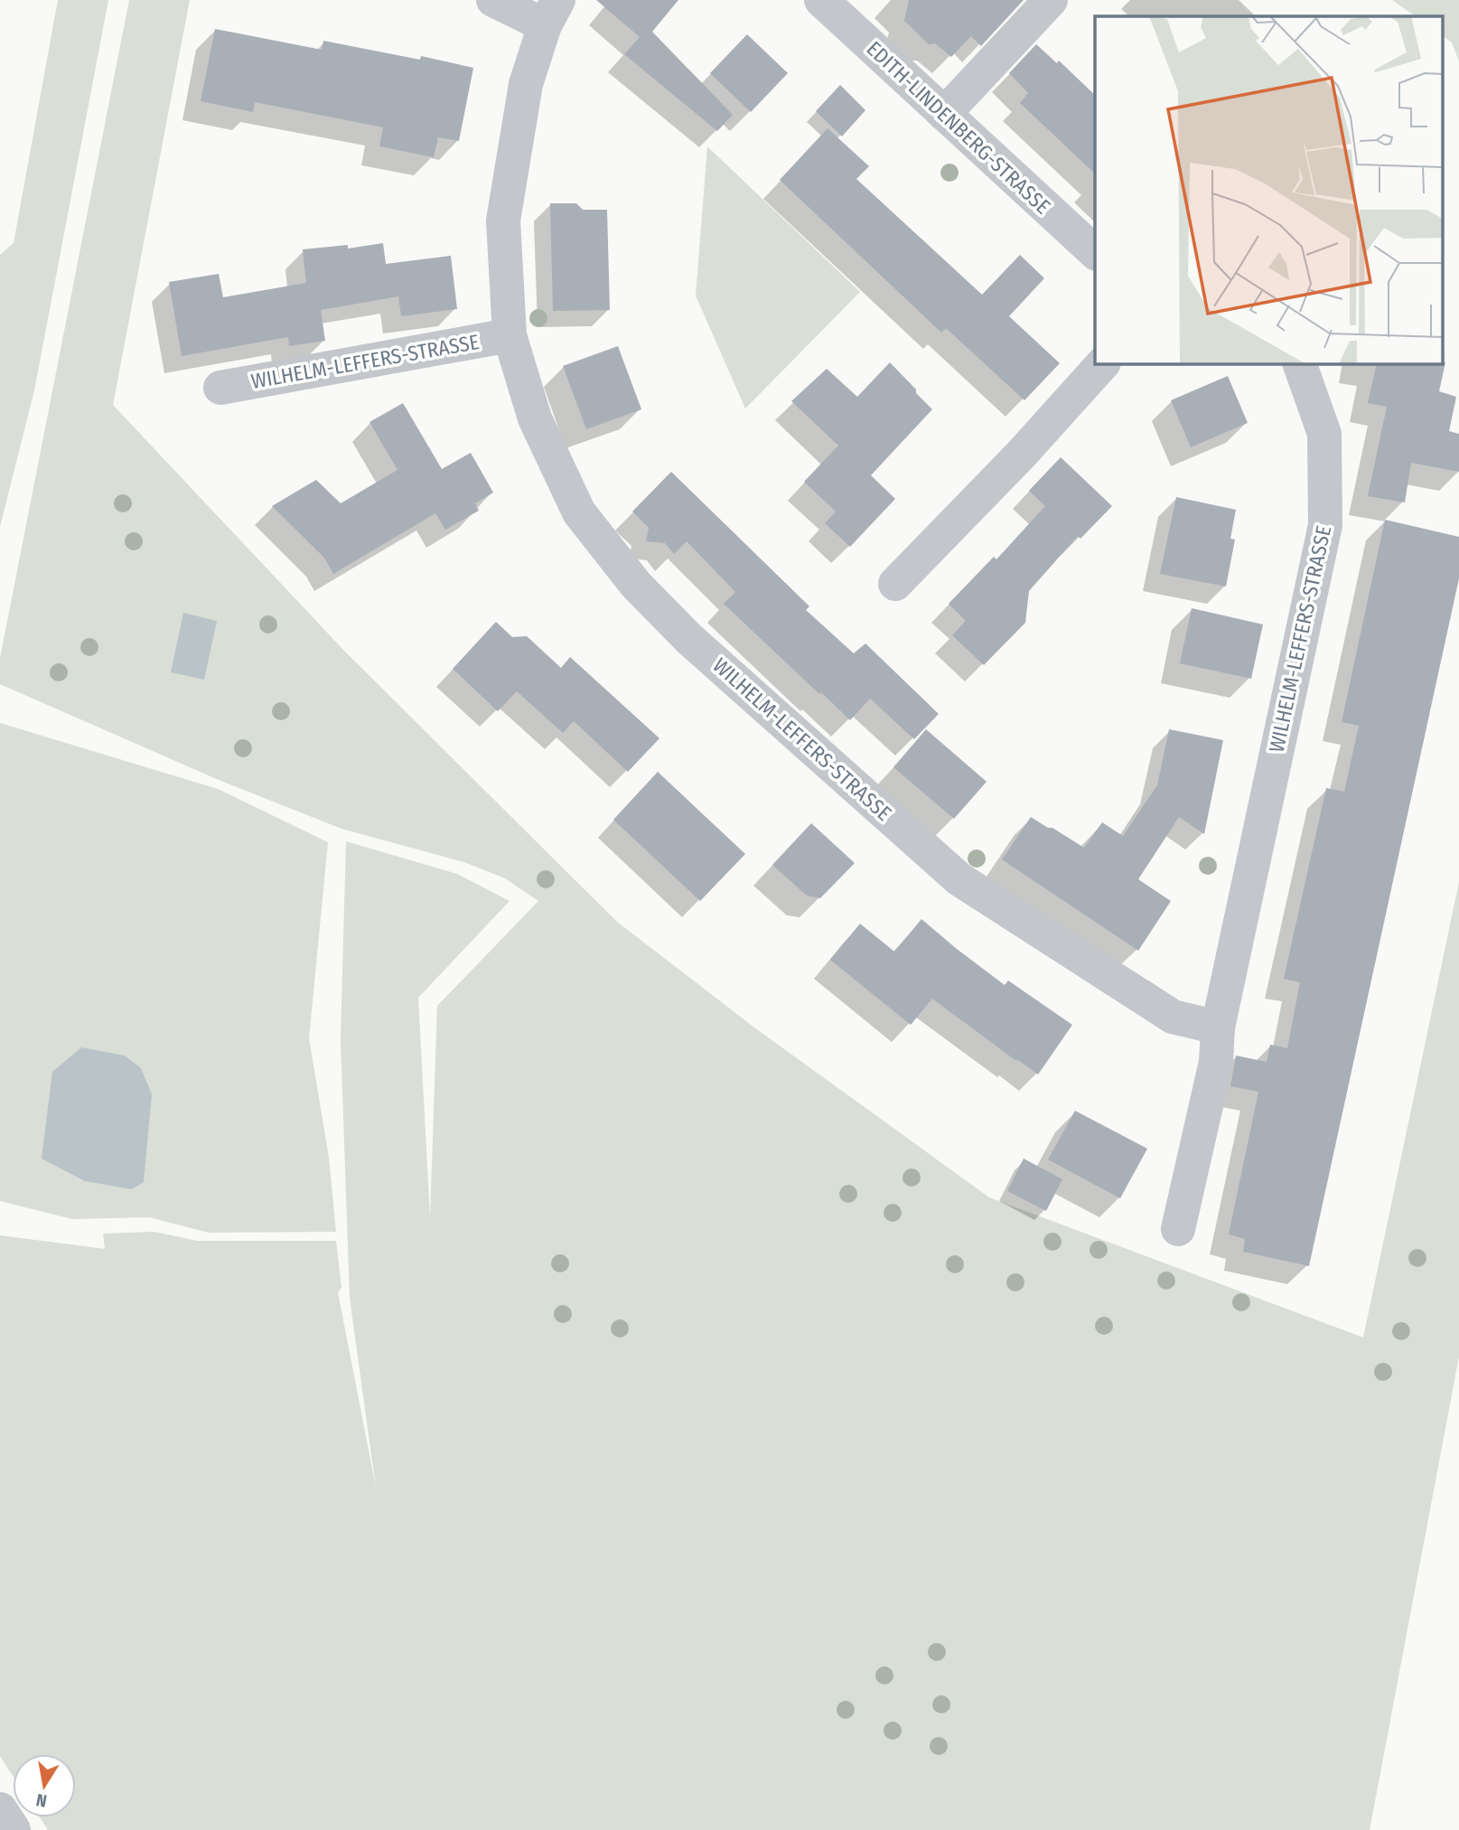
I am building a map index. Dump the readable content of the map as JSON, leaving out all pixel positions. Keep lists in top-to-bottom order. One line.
{"streets":{"street":["EDITH-LINDENBERG-STRASSE","WILHELM-LEFFERS-STRASSE"]},"north":"bottom"}
